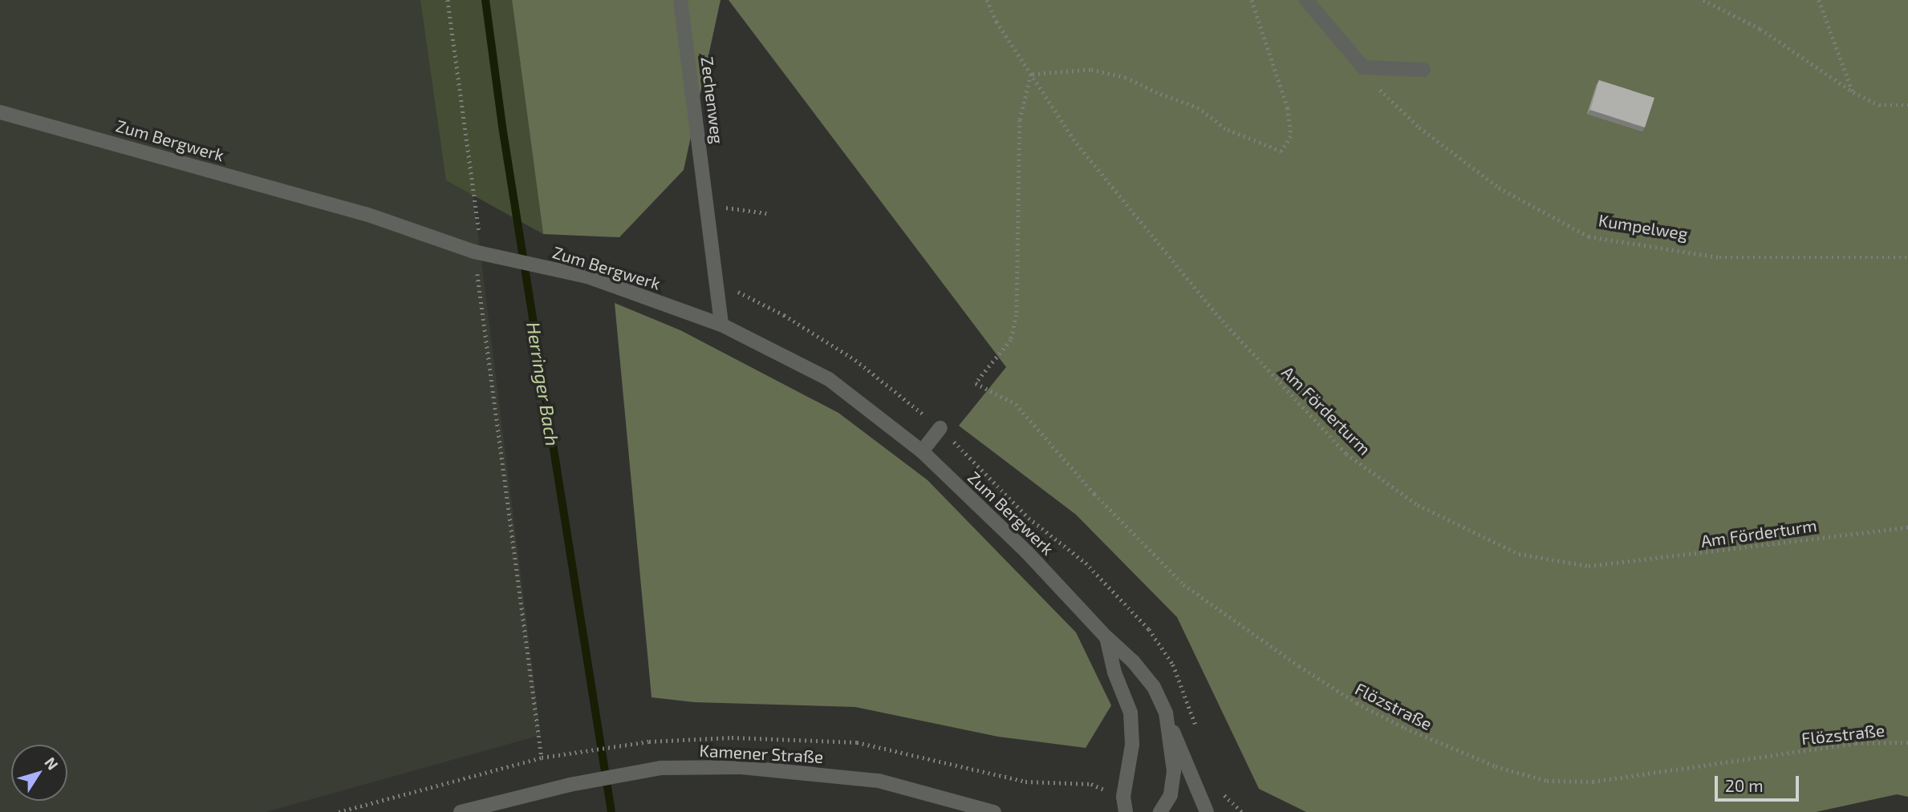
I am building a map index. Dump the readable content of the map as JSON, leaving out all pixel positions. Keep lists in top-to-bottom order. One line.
{"streets":{"street":["Zechenweg","Zum Bergwerk","Kamener Straße"],"path":["Kumpelweg","Am Förderturm","Flözstraße"]},"crossings":[["Zechenweg","Zum Bergwerk"],["Am Förderturm","Flözstraße"]],"water":["Herringer Bach"],"scale_bar":"20 m","north":"top right"}
